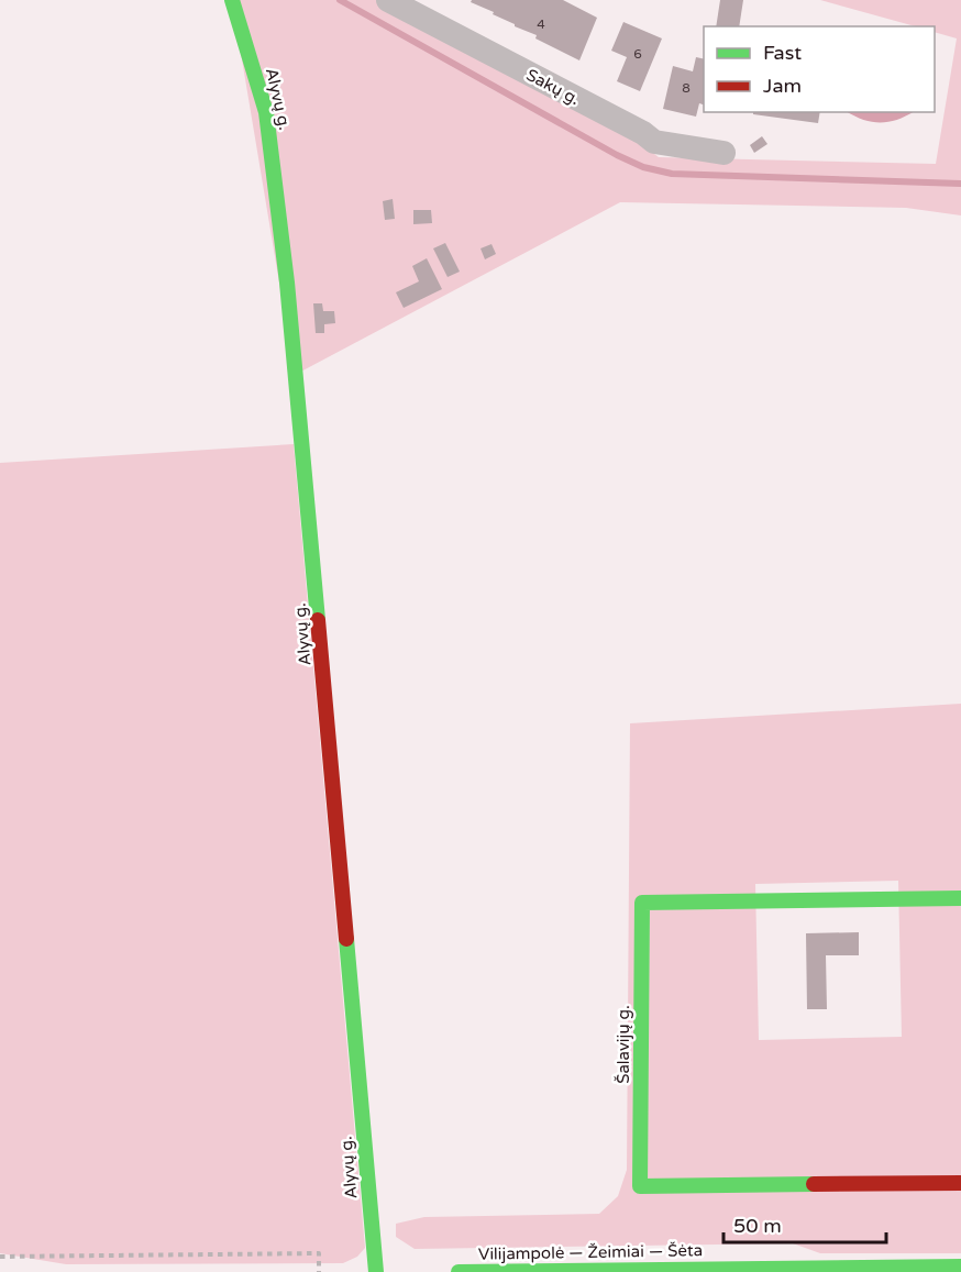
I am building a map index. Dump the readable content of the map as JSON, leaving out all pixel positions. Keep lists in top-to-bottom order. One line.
{"streets":{"street":["Sakų g.","Alyvų g.","Šalavijų g.","Vilijampolė — Žeimiai — Šėta"]},"house_numbers":["4","6","8"],"legend":["Fast","Jam"],"scale_bar":"50 m"}
